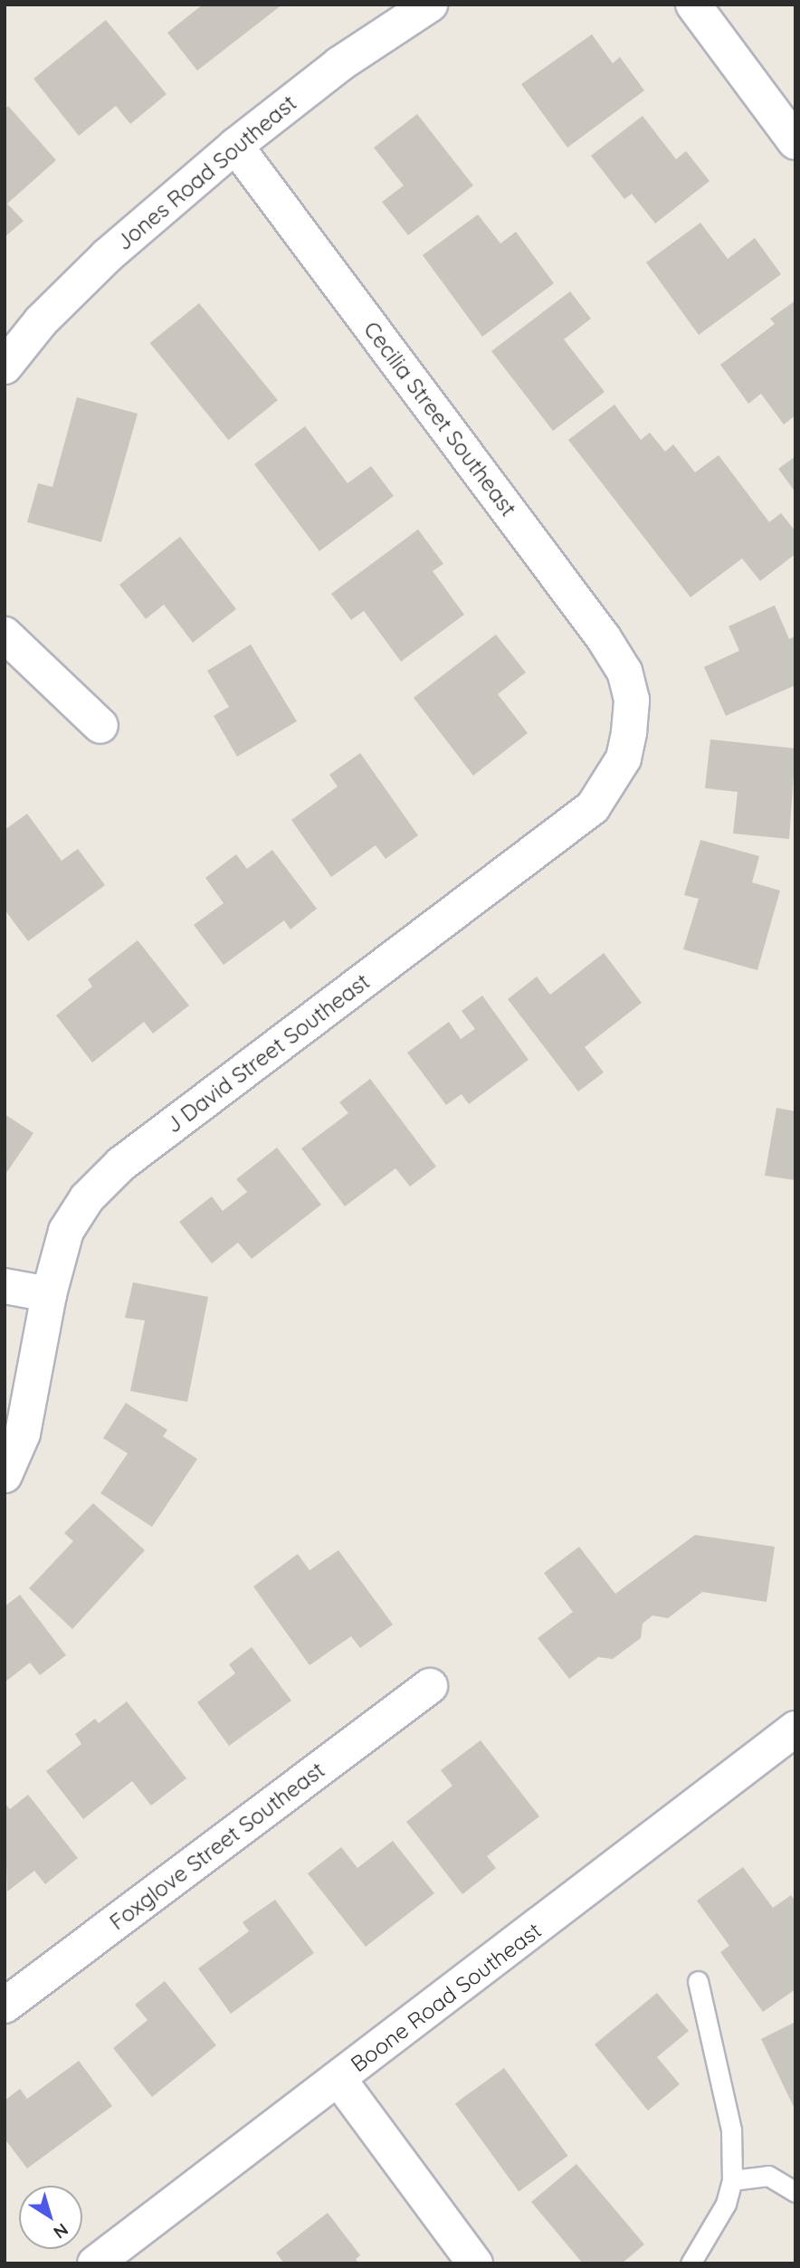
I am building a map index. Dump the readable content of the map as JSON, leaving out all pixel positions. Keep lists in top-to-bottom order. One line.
{"streets":{"street":["Jones Road Southeast","Cecilia Street Southeast","J David Street Southeast","Foxglove Street Southeast","Boone Road Southeast"]},"crossings":[["Jones Road Southeast","Cecilia Street Southeast"],["Cecilia Street Southeast","J David Street Southeast"]],"north":"bottom right"}
